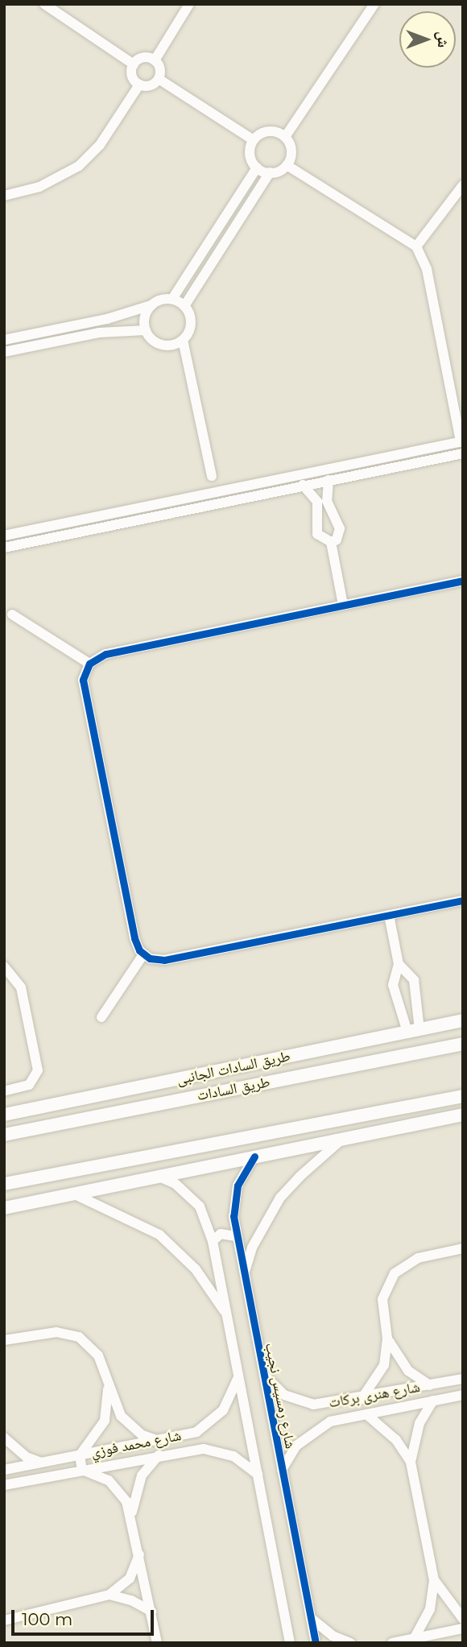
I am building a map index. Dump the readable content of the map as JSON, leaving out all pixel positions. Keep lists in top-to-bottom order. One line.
{"streets":{"main road":["طريق السادات الجانبى","طريق السادات"],"street":["شارع هنرى بركات","شارع رمسيس نجيب","شارع محمد فوزي"]},"crossings":[["شارع هنرى بركات","شارع رمسيس نجيب"]],"scale_bar":"100 m","north":"right"}
